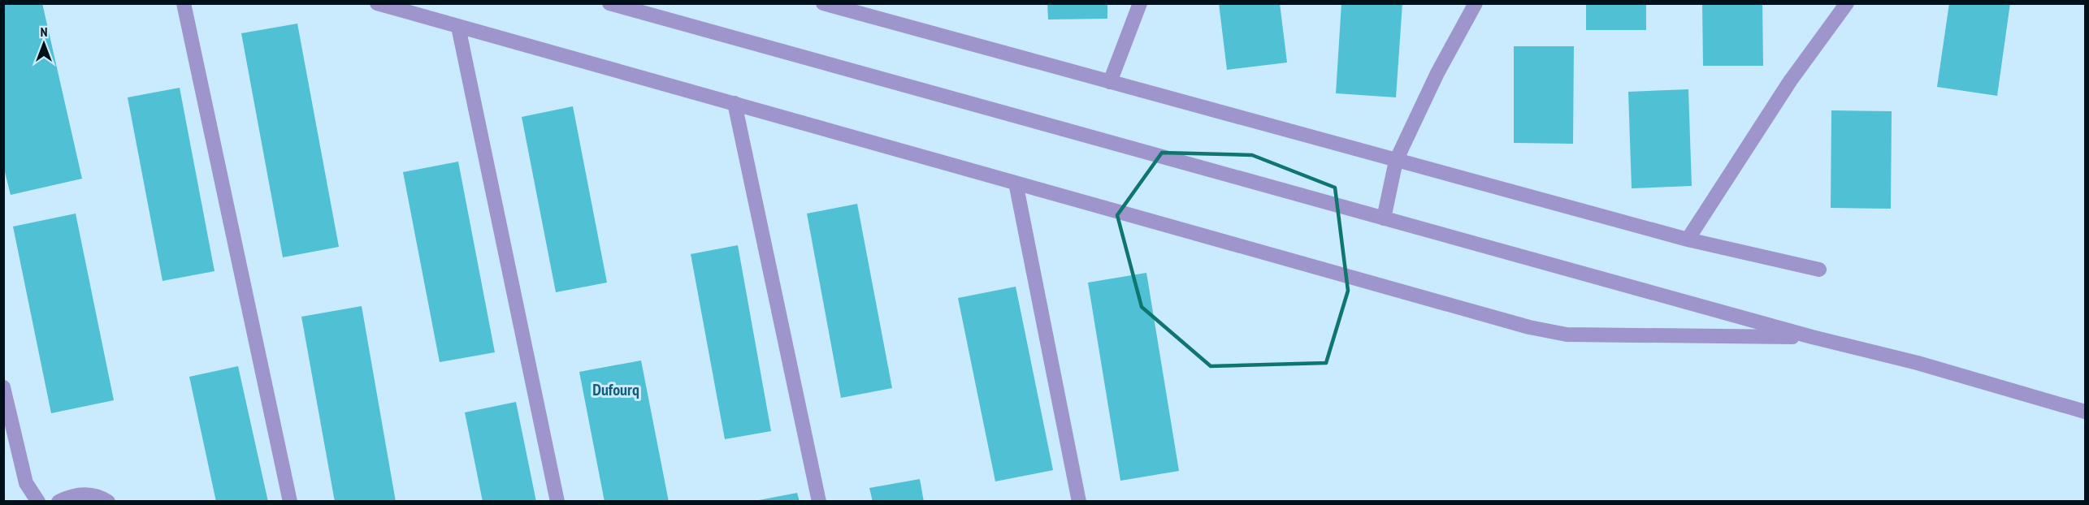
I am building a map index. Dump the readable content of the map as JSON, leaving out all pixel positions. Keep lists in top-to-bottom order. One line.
{"districts":["Dufourq"],"north":"top"}
